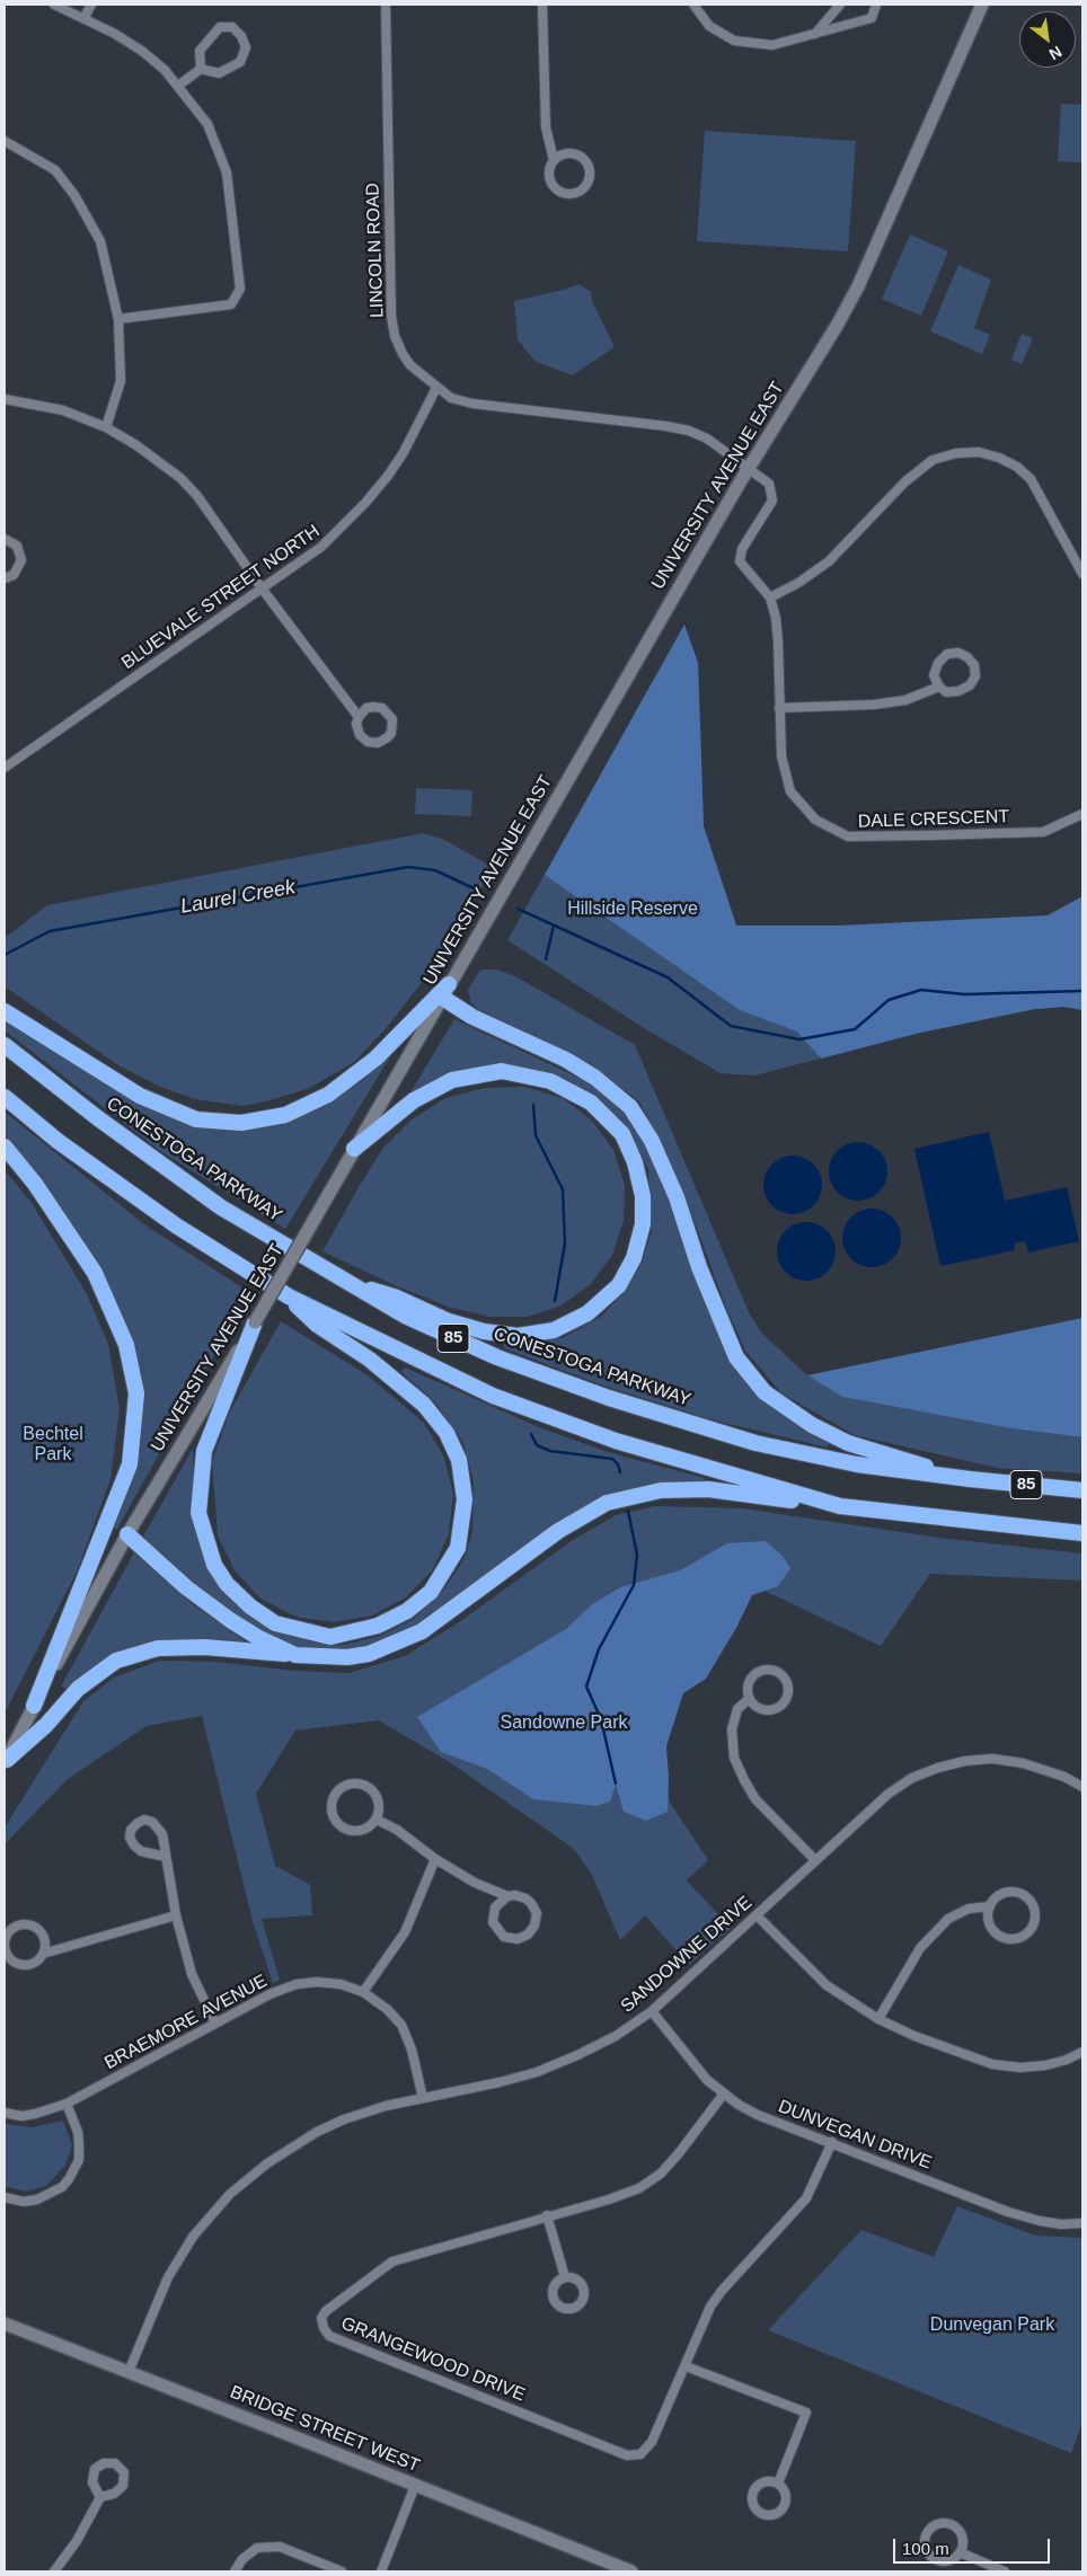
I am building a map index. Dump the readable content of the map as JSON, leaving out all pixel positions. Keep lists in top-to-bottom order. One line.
{"streets":{"highway":["CONESTOGA PARKWAY","85"],"main road":["UNIVERSITY AVENUE EAST","BRIDGE STREET WEST"],"street":["LINCOLN ROAD","BLUEVALE STREET NORTH","DALE CRESCENT","SANDOWNE DRIVE","BRAEMORE AVENUE","DUNVEGAN DRIVE","GRANGEWOOD DRIVE"]},"crossings":[["LINCOLN ROAD","UNIVERSITY AVENUE EAST"],["LINCOLN ROAD","BLUEVALE STREET NORTH"],["LINCOLN ROAD","DALE CRESCENT"],["UNIVERSITY AVENUE EAST","DALE CRESCENT"],["SANDOWNE DRIVE","BRAEMORE AVENUE"],["SANDOWNE DRIVE","DUNVEGAN DRIVE"],["SANDOWNE DRIVE","BRIDGE STREET WEST"],["DUNVEGAN DRIVE","GRANGEWOOD DRIVE"]],"water":["Laurel Creek"],"parks":["Hillside Reserve","Bechtel Park","Sandowne Park","Dunvegan Park"],"scale_bar":"100 m","north":"bottom right"}
